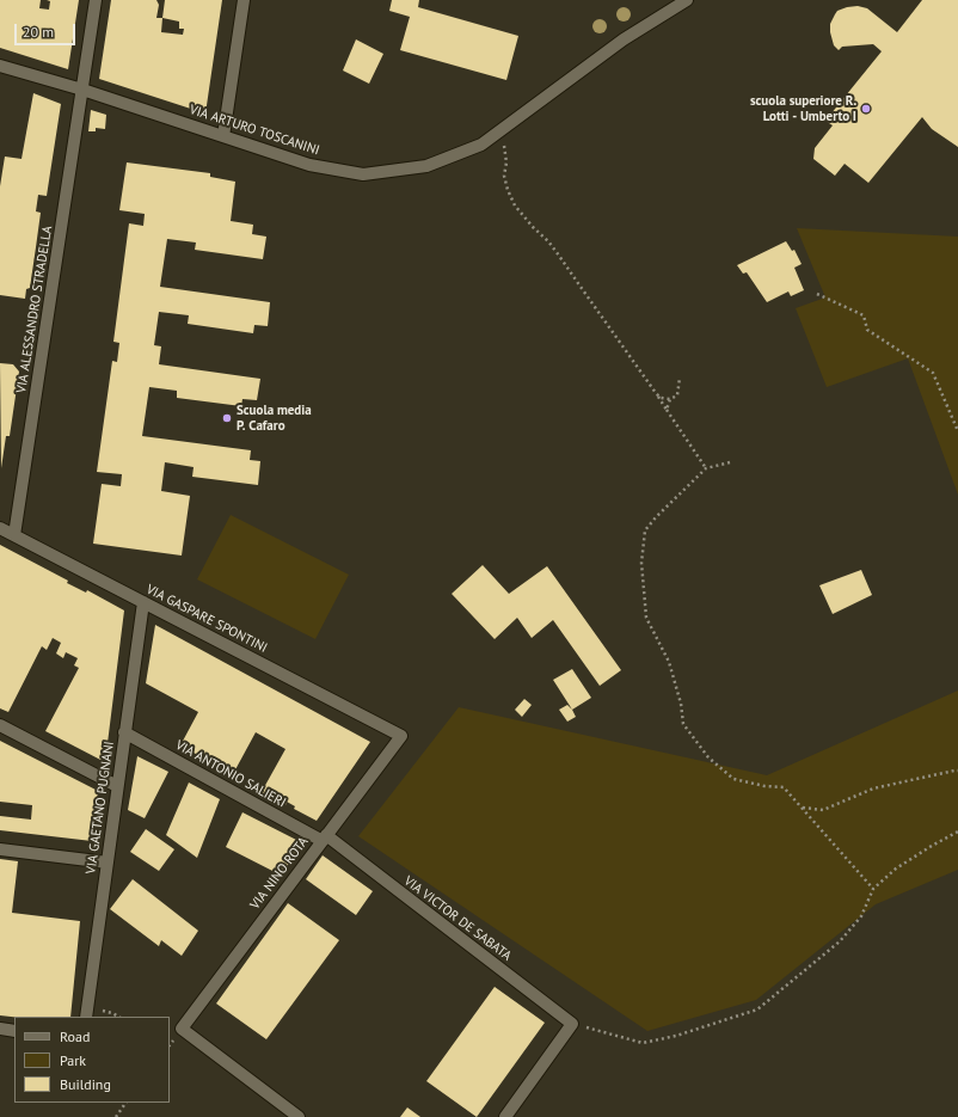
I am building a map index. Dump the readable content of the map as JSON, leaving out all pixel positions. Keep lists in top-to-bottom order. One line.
{"streets":{"street":["VIA ARTURO TOSCANINI","VIA ALESSANDRO STRADELLA","VIA GASPARE SPONTINI","VIA ANTONIO SALIERI","VIA GAETANO PUGNANI","VIA NINO ROTA","VIA VICTOR DE SABATA"]},"crossings":[["VIA ARTURO TOSCANINI","VIA ALESSANDRO STRADELLA"],["VIA ALESSANDRO STRADELLA","VIA GASPARE SPONTINI"],["VIA GASPARE SPONTINI","VIA GAETANO PUGNANI"],["VIA GASPARE SPONTINI","VIA NINO ROTA"],["VIA ANTONIO SALIERI","VIA GAETANO PUGNANI"],["VIA ANTONIO SALIERI","VIA NINO ROTA"],["VIA ANTONIO SALIERI","VIA VICTOR DE SABATA"],["VIA NINO ROTA","VIA VICTOR DE SABATA"]],"places":["scuola superiore R. Lotti - Umberto I","Scuola media P. Cafaro"],"legend":["Road","Park","Building"],"scale_bar":"20 m"}
